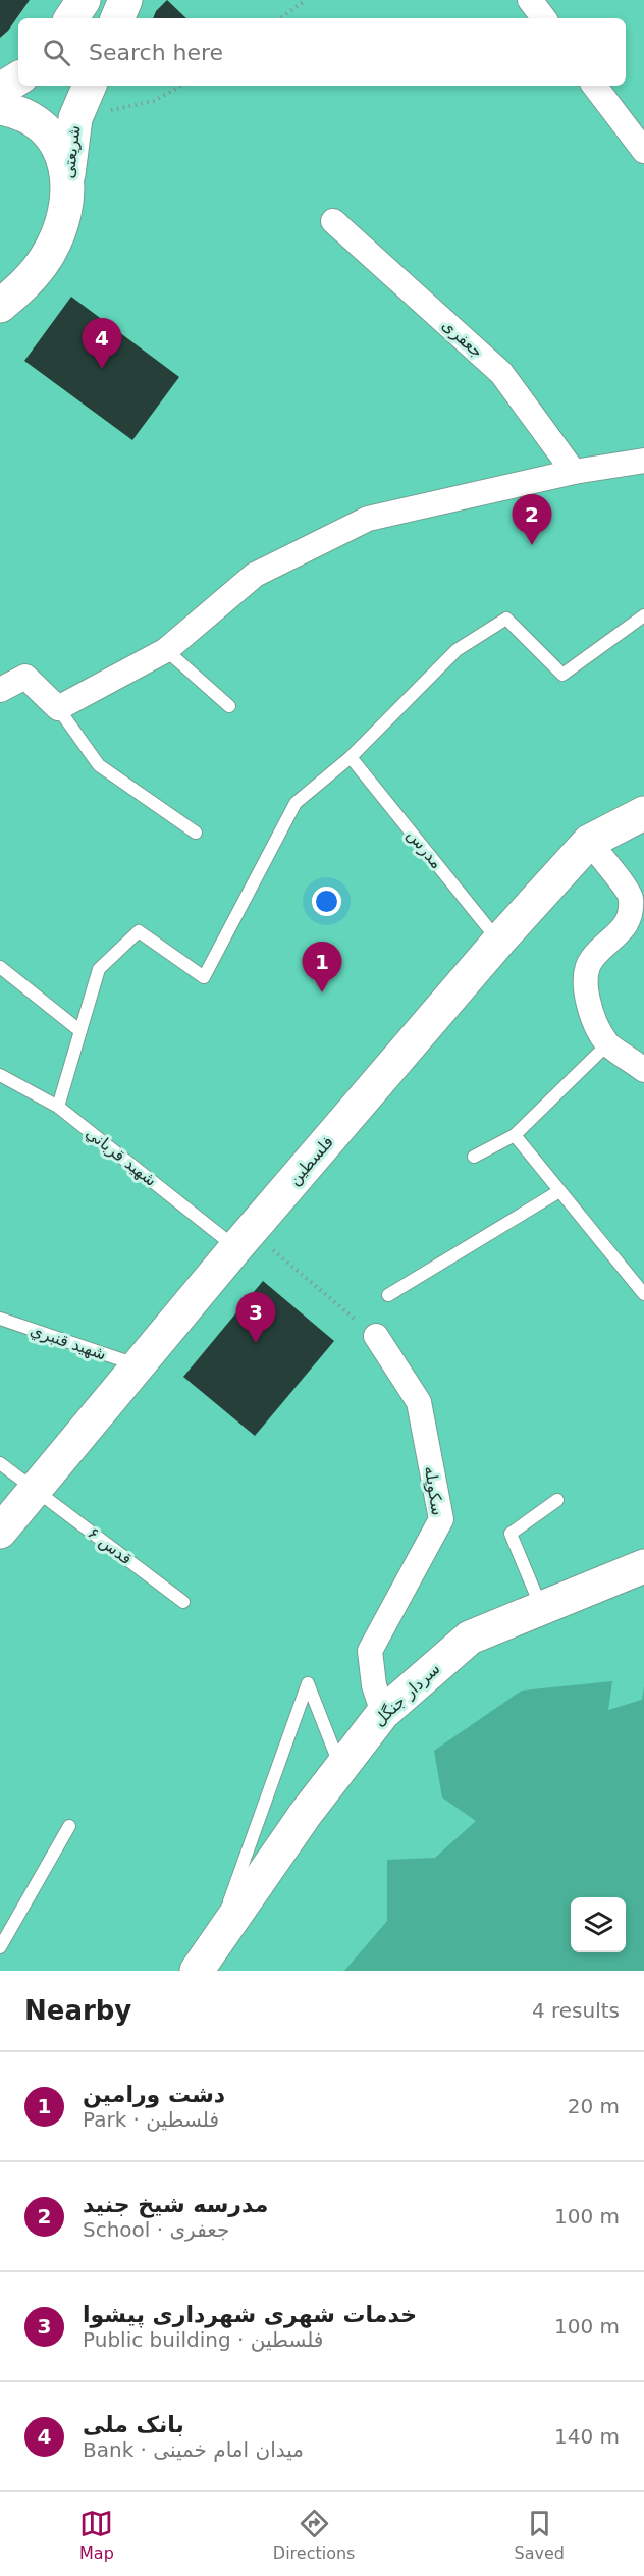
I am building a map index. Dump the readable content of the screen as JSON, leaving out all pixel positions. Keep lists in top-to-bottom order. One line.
{"streets":{"main road":["شریعتی","فلسطین","سردار جنگل"],"street":["جعفری","سکوپله"],"lane":["مدرس","شهيد قرباني","شهيد قنبري","قدس ۶"]},"crossings":[["مدرس","فلسطین"],["شهيد قرباني","فلسطین"],["فلسطین","شهيد قنبري"],["فلسطین","قدس ۶"],["سکوپله","سردار جنگل"]],"page":{"search":"Search here","pins":["4","2","1","3"],"heading":["Nearby","4 results"],"list":[{"mark":"1","name":"دشت ورامین","note":"Park · فلسطین","value":"20 m"},{"mark":"2","name":"مدرسه شیخ جنید","note":"School · جعفری","value":"100 m"},{"mark":"3","name":"خدمات شهری شهرداری پیشوا","note":"Public building · فلسطین","value":"100 m"},{"mark":"4","name":"بانک ملی","note":"Bank · میدان امام خمینی","value":"140 m"}],"nav":["Map","Directions","Saved"]}}
